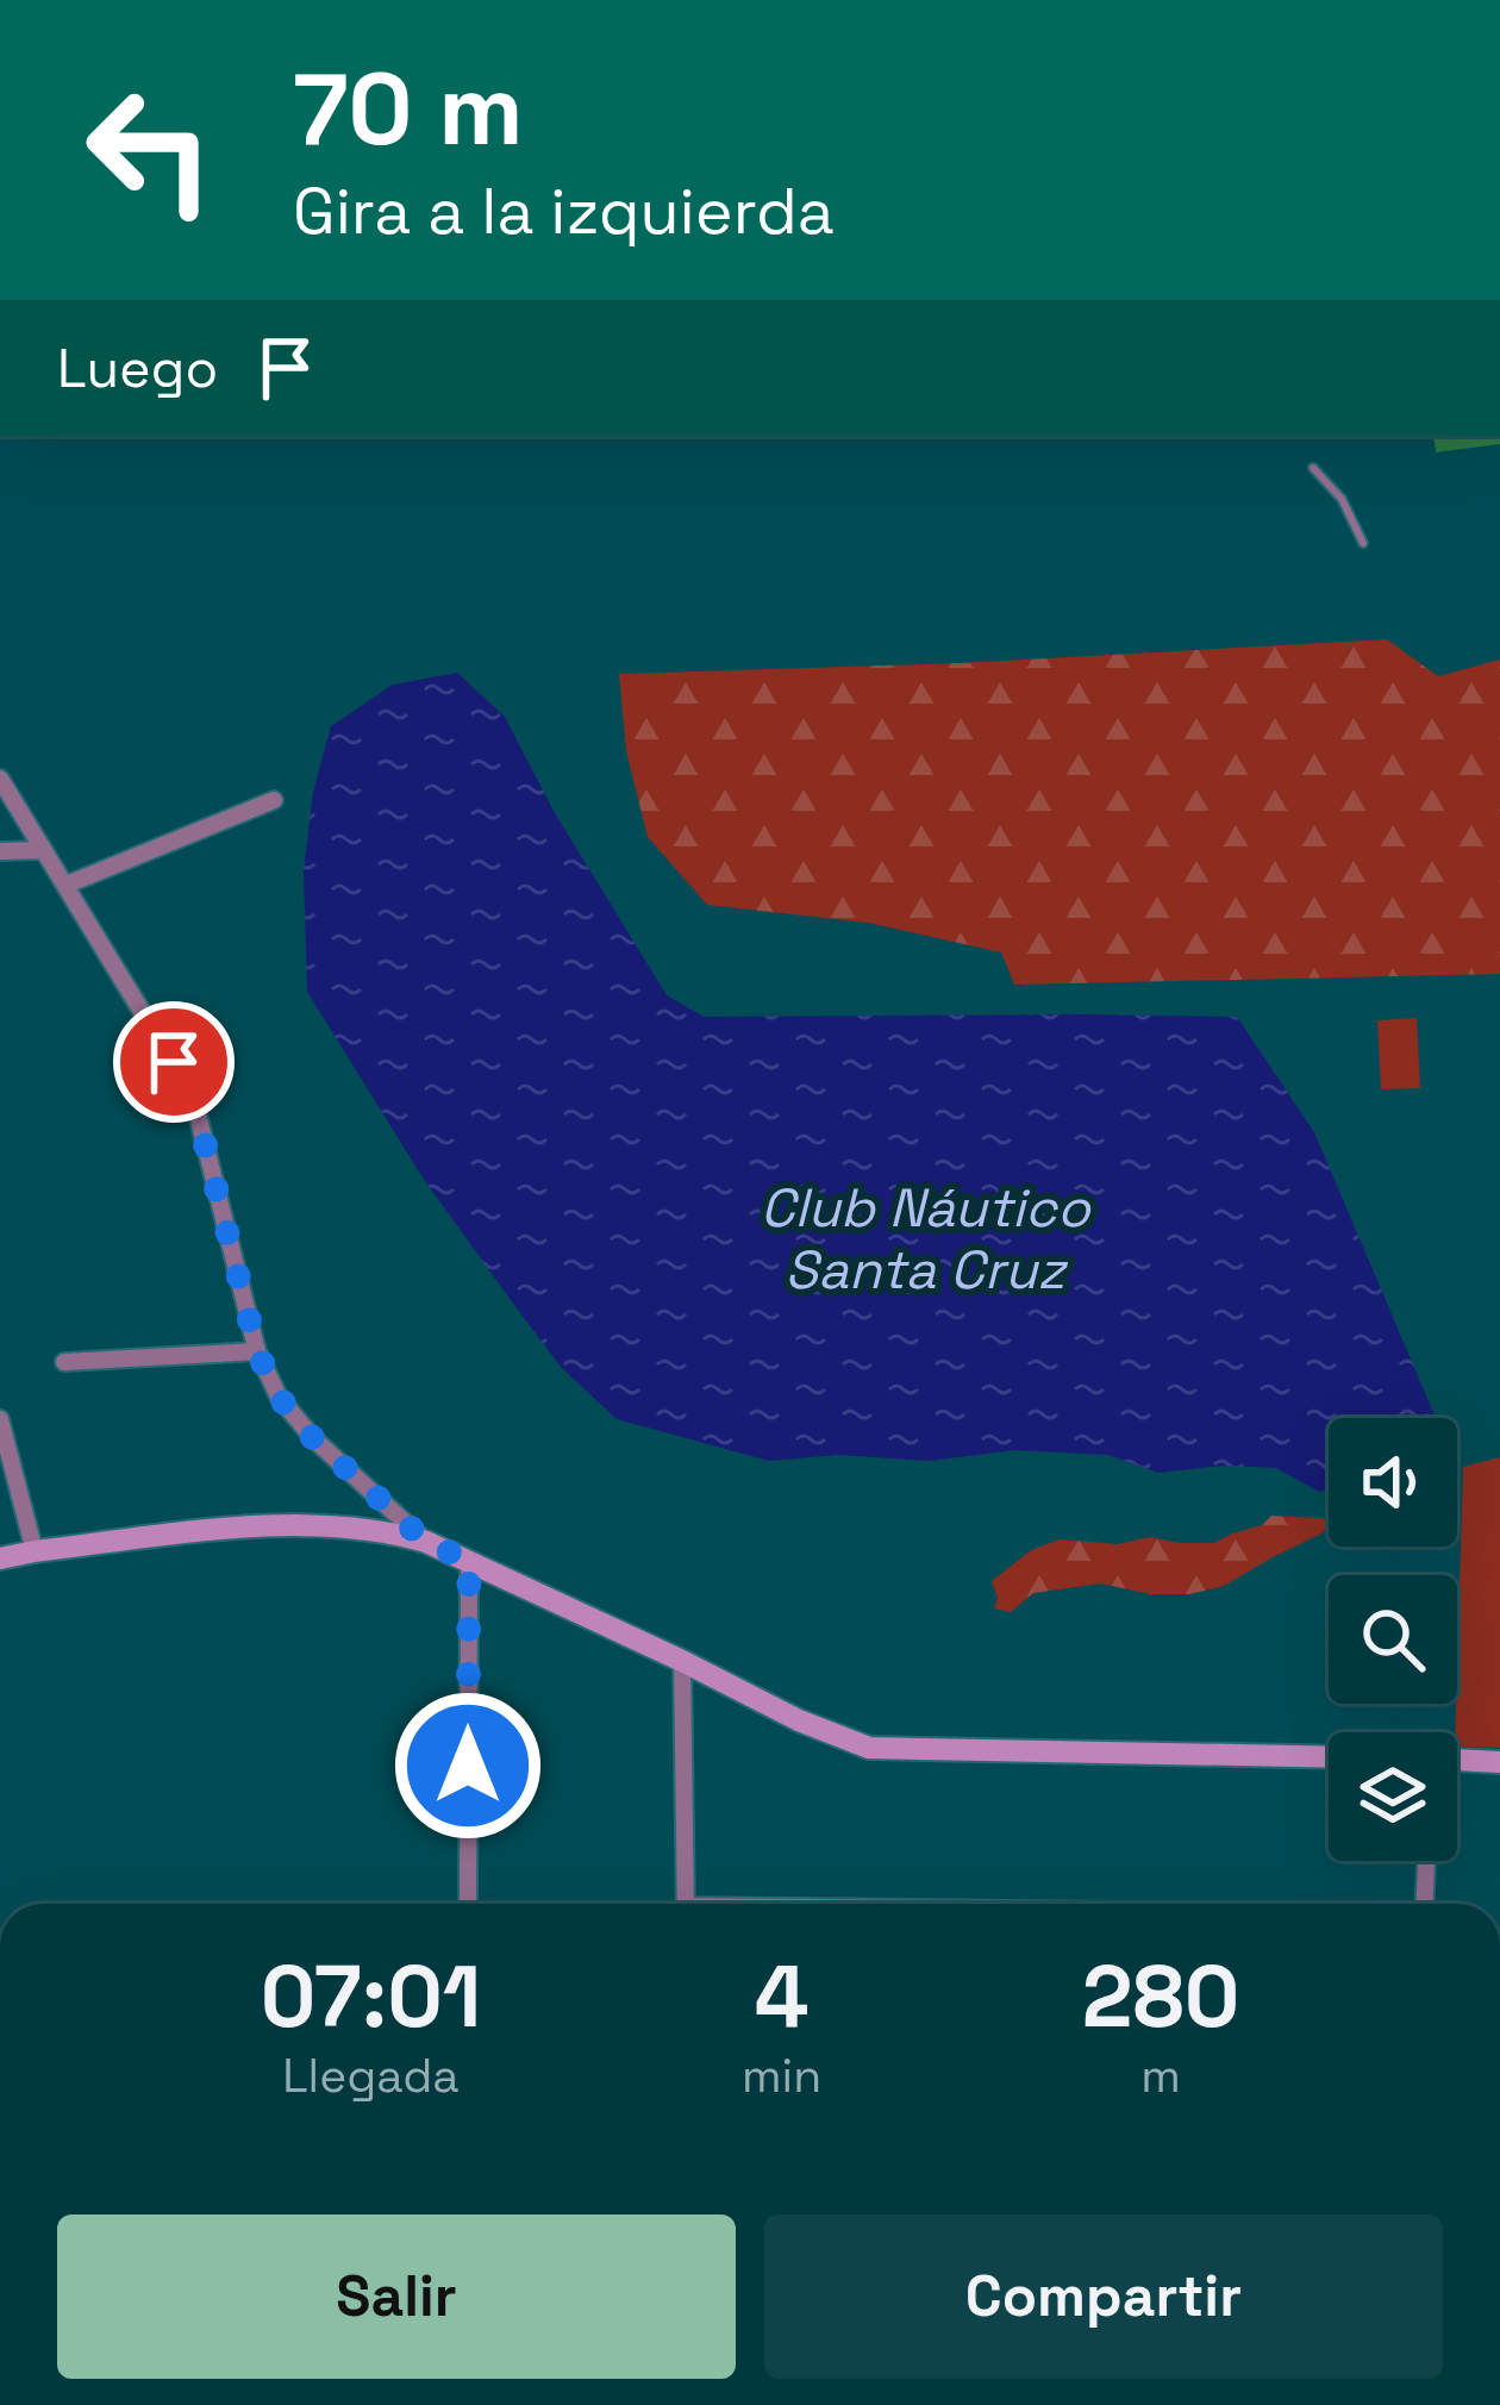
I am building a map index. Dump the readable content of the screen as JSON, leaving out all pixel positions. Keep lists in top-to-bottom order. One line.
{"water":["Club Náutico Santa Cruz"],"page":{"turn":["70 m","Gira a la izquierda"],"then":"Luego","eta":["07:01","Llegada","4","min","280","m"],"buttons":["Salir","Compartir"]}}
